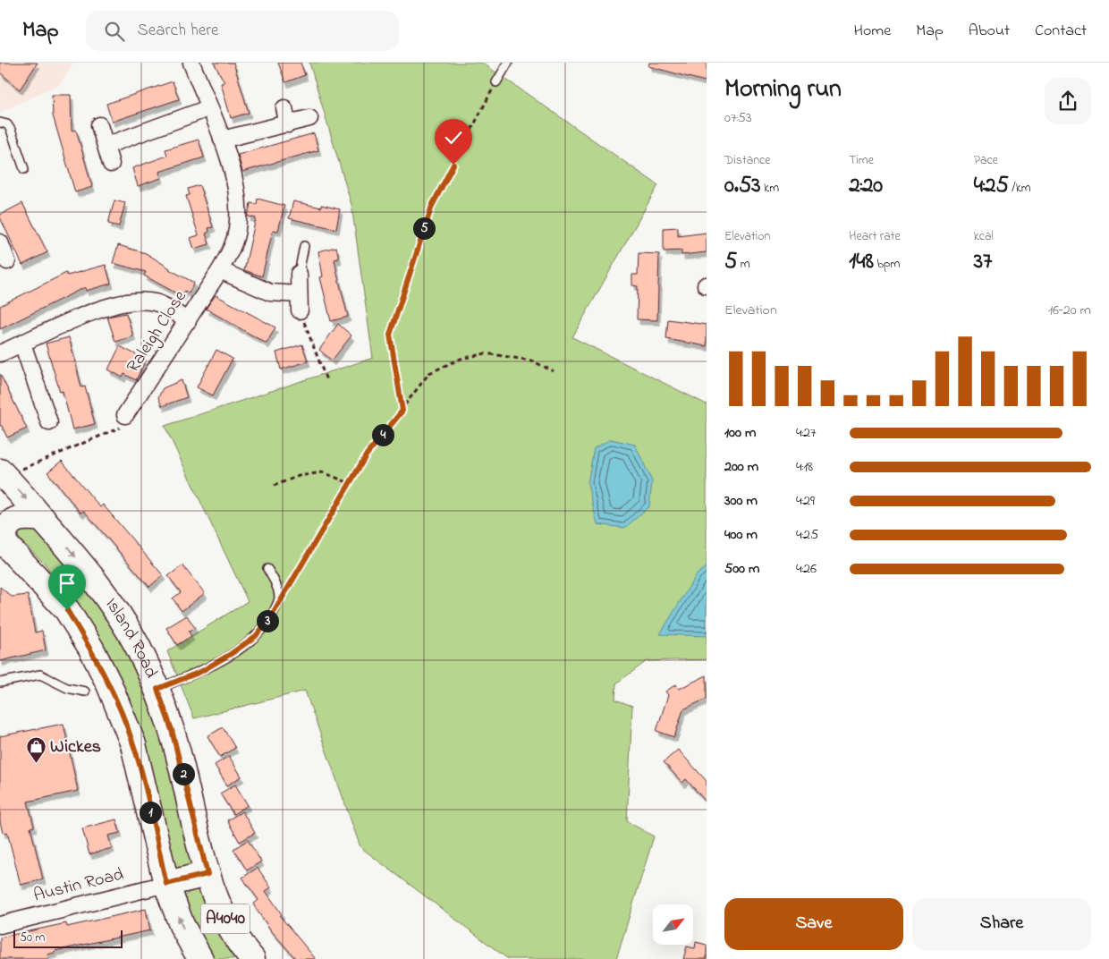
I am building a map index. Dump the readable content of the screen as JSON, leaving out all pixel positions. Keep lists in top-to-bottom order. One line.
{"streets":{"main road":["Island Road","A4040"],"street":["Raleigh Close","Austin Road"]},"crossings":[["Austin Road","A4040"]],"places":{"shop":["Wickes"]},"scale_bar":"50 m","north":"top right","page":{"header":"Map","search":"Search here","nav":["Home","Map","About","Contact"],"heading":["Morning run","07:53"],"stats":[["Distance","0.53 km"],["Time","2:20"],["Pace","4:25 /km"],["Elevation","5 m"],["Heart rate","148 bpm"],["kcal","37"]],"pins":["5","4","3","2","1"],"chart":["Elevation","16–20 m"],"list":[{"name":"100 m","note":"4:27"},{"name":"200 m","note":"4:18"},{"name":"300 m","note":"4:29"},{"name":"400 m","note":"4:25"},{"name":"500 m","note":"4:26"}],"buttons":["Save","Share"],"scale":"50 m"}}
